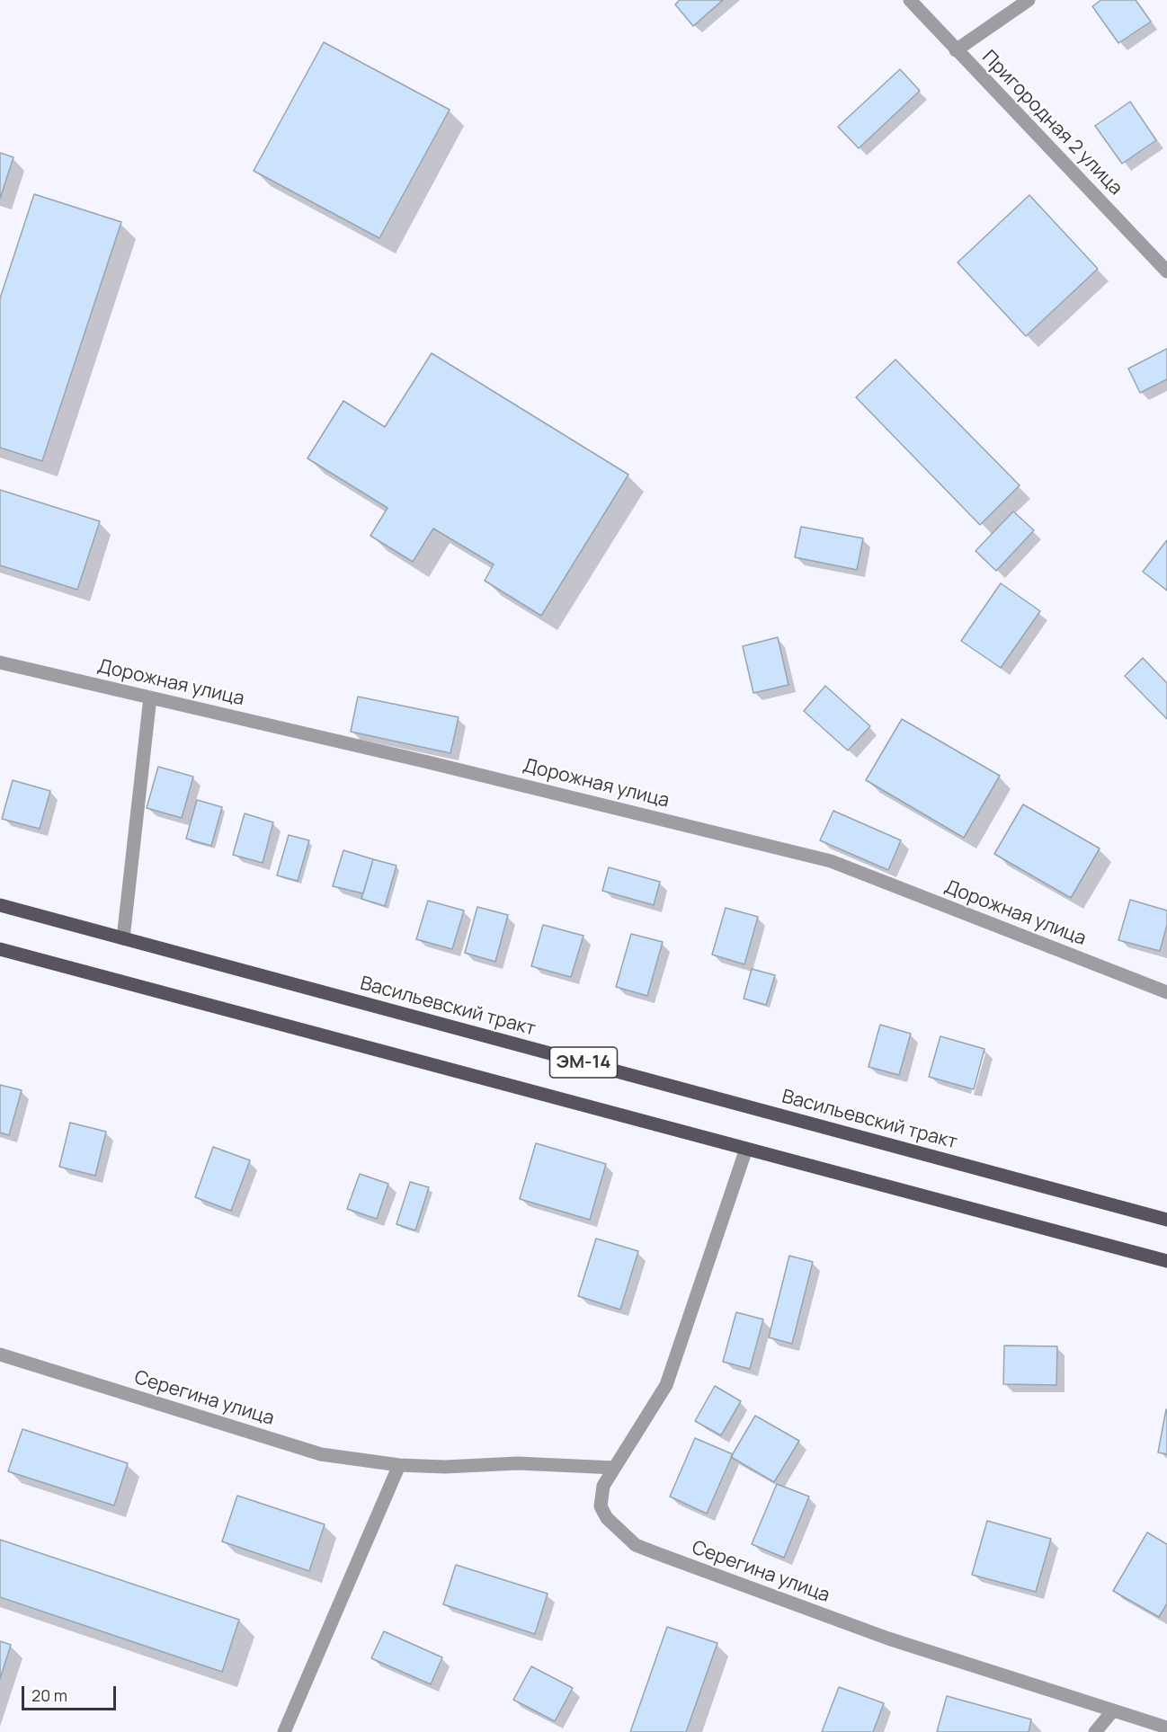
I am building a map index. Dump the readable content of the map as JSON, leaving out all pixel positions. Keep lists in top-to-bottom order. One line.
{"streets":{"main road":["Васильевский тракт","ЭМ-14"],"street":["Пригородная 2 улица","Дорожная улица","Серегина улица"]},"scale_bar":"20 m"}
